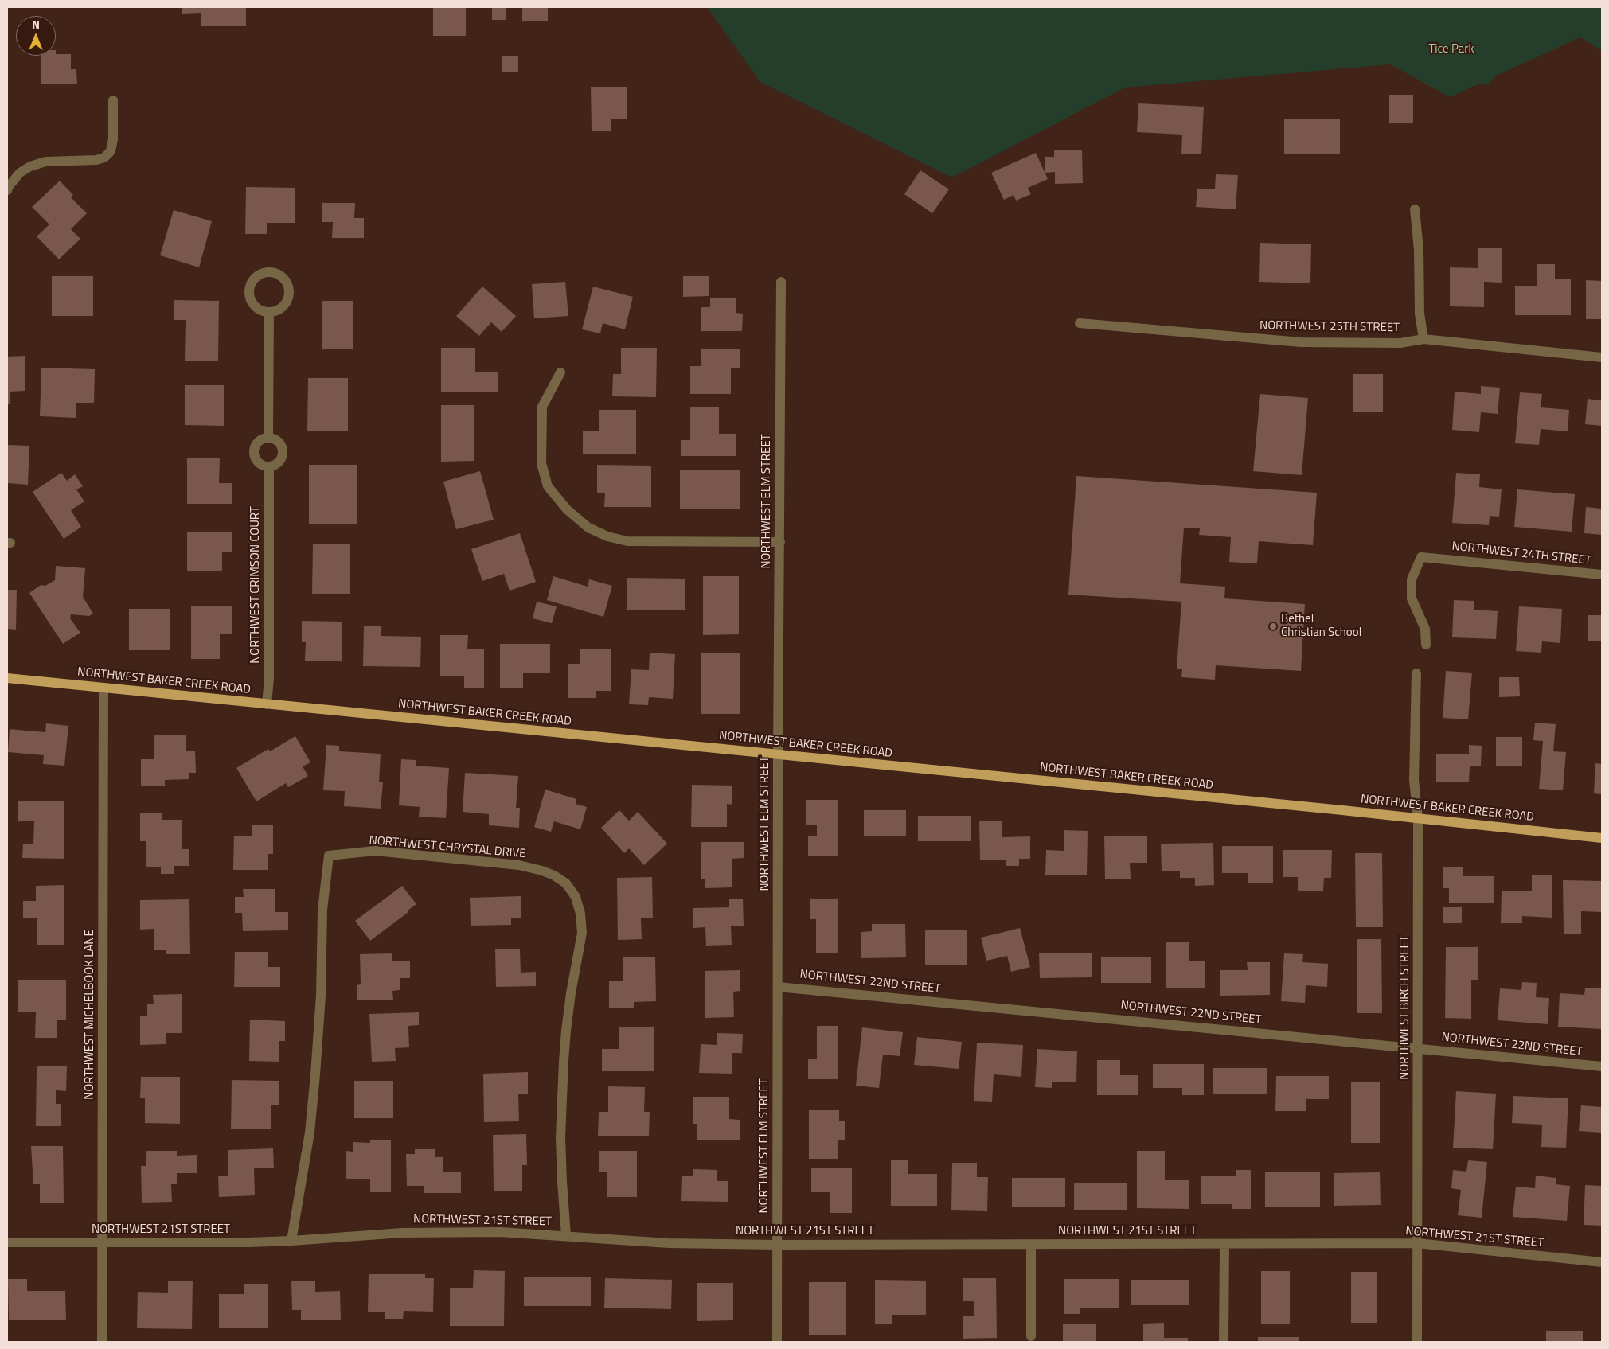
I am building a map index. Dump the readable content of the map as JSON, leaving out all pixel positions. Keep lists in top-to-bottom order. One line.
{"streets":{"main road":["NORTHWEST BAKER CREEK ROAD"],"street":["NORTHWEST 25TH STREET","NORTHWEST ELM STREET","NORTHWEST 24TH STREET","NORTHWEST CRIMSON COURT","NORTHWEST CHRYSTAL DRIVE","NORTHWEST 22ND STREET","NORTHWEST BIRCH STREET","NORTHWEST MICHELBOOK LANE","NORTHWEST 21ST STREET"]},"crossings":[["NORTHWEST ELM STREET","NORTHWEST BAKER CREEK ROAD"],["NORTHWEST ELM STREET","NORTHWEST 22ND STREET"],["NORTHWEST ELM STREET","NORTHWEST 21ST STREET"],["NORTHWEST CRIMSON COURT","NORTHWEST BAKER CREEK ROAD"],["NORTHWEST BAKER CREEK ROAD","NORTHWEST BIRCH STREET"],["NORTHWEST BAKER CREEK ROAD","NORTHWEST MICHELBOOK LANE"],["NORTHWEST CHRYSTAL DRIVE","NORTHWEST 21ST STREET"],["NORTHWEST 22ND STREET","NORTHWEST BIRCH STREET"],["NORTHWEST BIRCH STREET","NORTHWEST 21ST STREET"],["NORTHWEST MICHELBOOK LANE","NORTHWEST 21ST STREET"]],"parks":["Tice Park"],"places":["Bethel Christian School"],"north":"top"}
